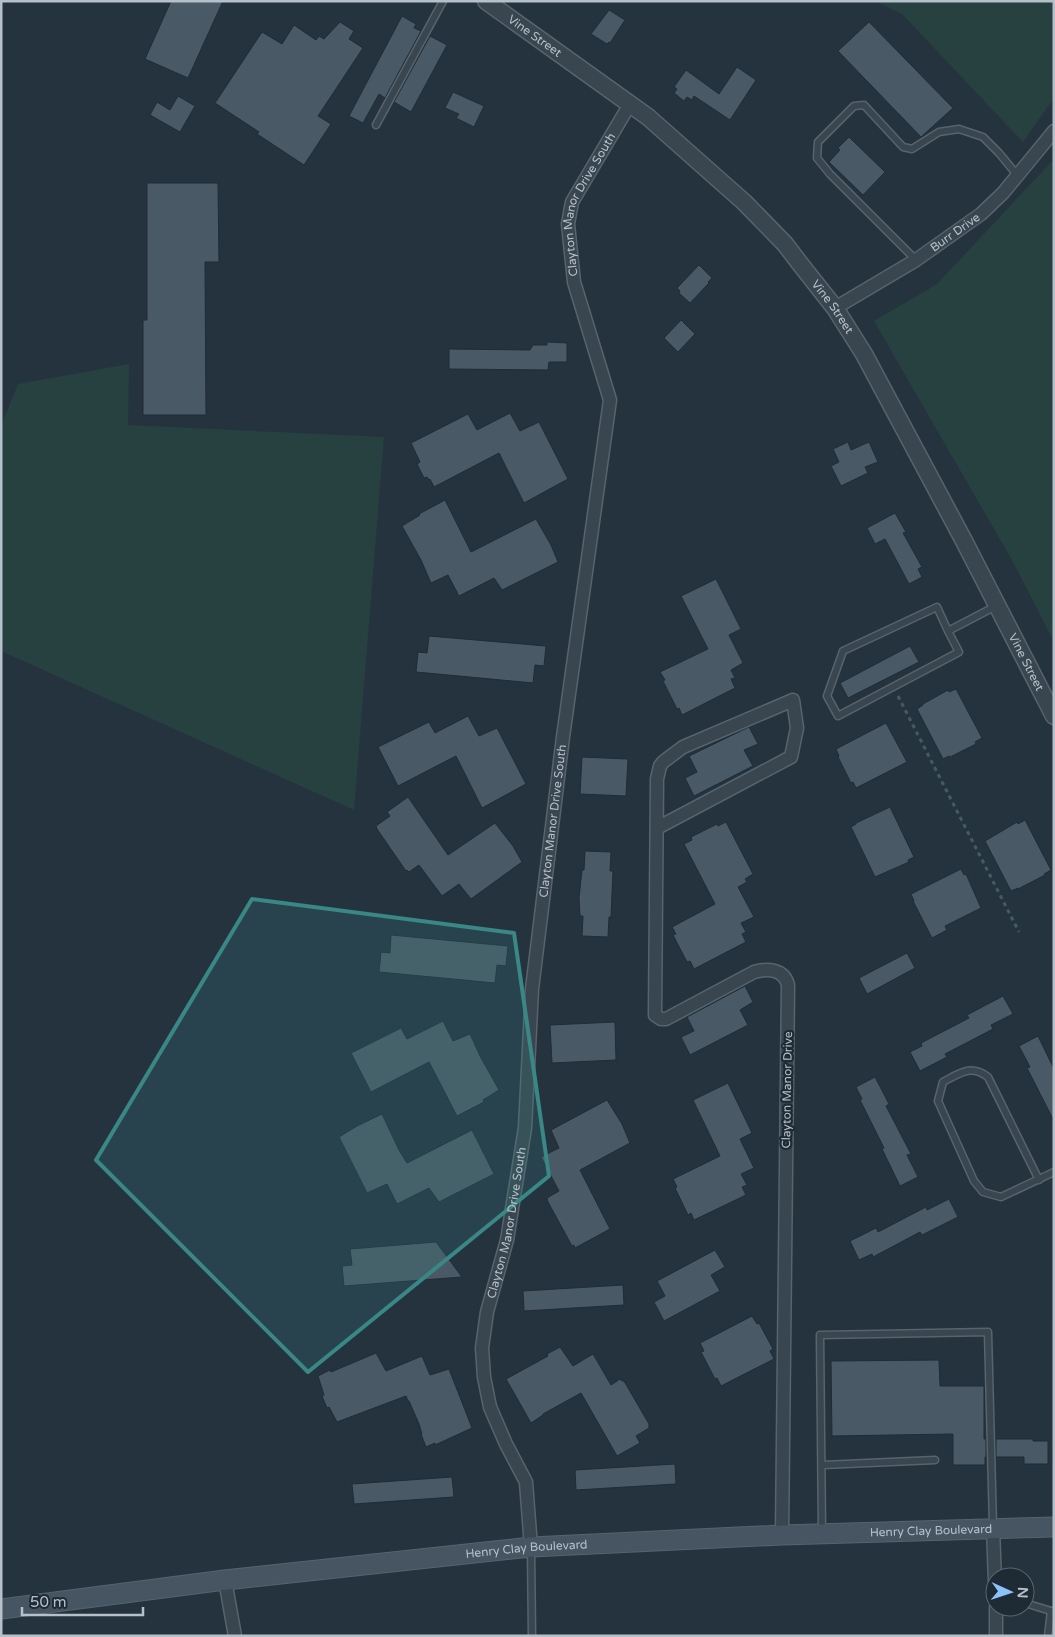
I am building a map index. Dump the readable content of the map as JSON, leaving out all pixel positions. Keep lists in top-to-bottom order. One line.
{"streets":{"main road":["Henry Clay Boulevard"],"street":["Vine Street","Clayton Manor Drive South","Burr Drive","Clayton Manor Drive"]},"crossings":[["Vine Street","Clayton Manor Drive South"],["Vine Street","Burr Drive"],["Clayton Manor Drive South","Henry Clay Boulevard"],["Clayton Manor Drive","Henry Clay Boulevard"]],"scale_bar":"50 m","north":"right"}
